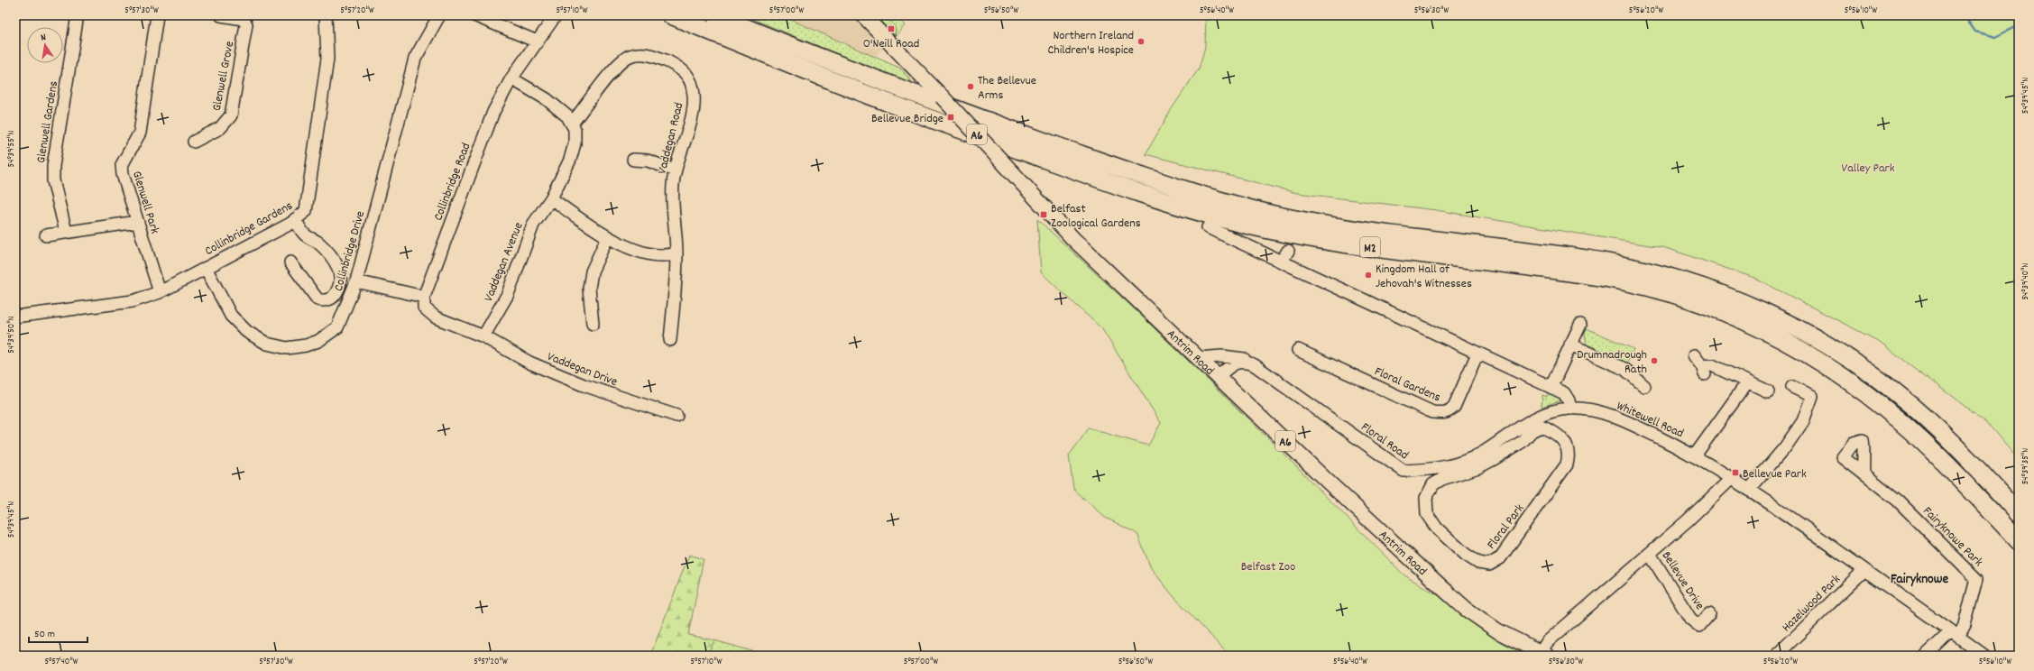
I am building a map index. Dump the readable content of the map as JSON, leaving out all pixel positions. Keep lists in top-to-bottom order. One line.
{"streets":{"highway":["M2"],"main road":["A6","Antrim Road"],"street":["Glenwell Grove","Glenwell Gardens","Vaddegan Road","Collinbridge Road","Glenwell Park","Collinbridge Gardens","Collinbridge Drive","Vaddegan Avenue","Vaddegan Drive","Floral Gardens","Whitewell Road","Floral Road","Floral Park","Fairyknowe Park","Bellevue Drive","Hazelwood Park"]},"crossings":[["Glenwell Park","Collinbridge Gardens"],["Collinbridge Gardens","Collinbridge Drive"],["Vaddegan Avenue","Vaddegan Drive"],["Antrim Road","Floral Road"],["Whitewell Road","Floral Road"],["Whitewell Road","Fairyknowe Park"],["Whitewell Road","Hazelwood Park"]],"districts":["Fairyknowe"],"parks":["Valley Park","Belfast Zoo"],"places":{"transit":["O'Neill Road","Bellevue Bridge","Belfast Zoological Gardens","Bellevue Park"],"other":["Northern Ireland Children's Hospice","The Bellevue Arms","Kingdom Hall of Jehovah's Witnesses","Drumnadrough Rath"]},"scale_bar":"50 m","north":"top","coordinates":["5°57'30\"W","5°57'20\"W","5°57'10\"W","5°57'00\"W","5°56'50\"W","5°56'40\"W","5°56'30\"W","5°56'20\"W","5°56'10\"W","54°39'45\"N","54°39'55\"N","54°39'40\"N","54°39'50\"N","54°39'35\"N","5°57'40\"W"]}
